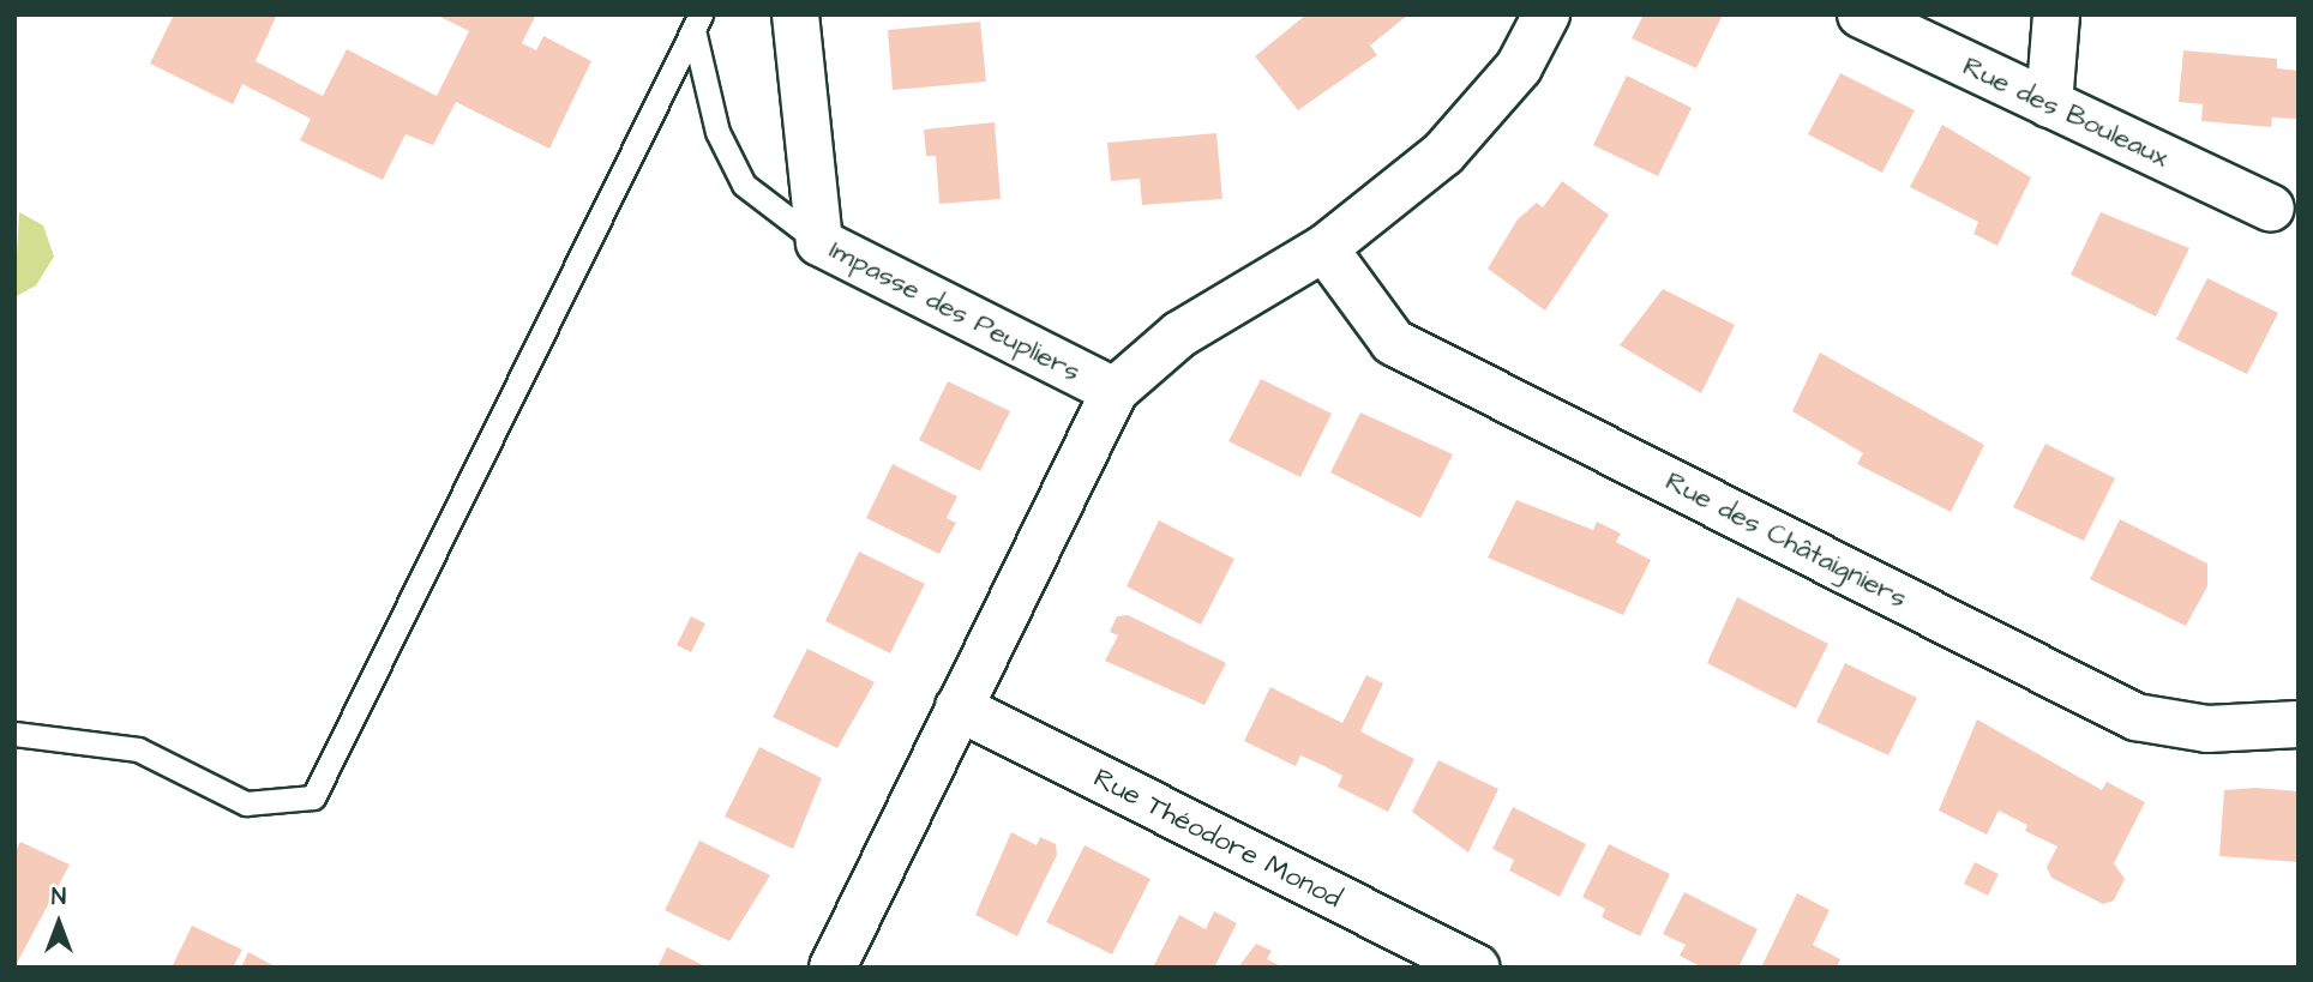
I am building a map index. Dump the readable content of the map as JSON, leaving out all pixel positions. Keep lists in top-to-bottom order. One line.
{"streets":{"street":["Rue des Bouleaux","Impasse des Peupliers","Rue des Châtaigniers","Rue Théodore Monod"]},"north":"top"}
